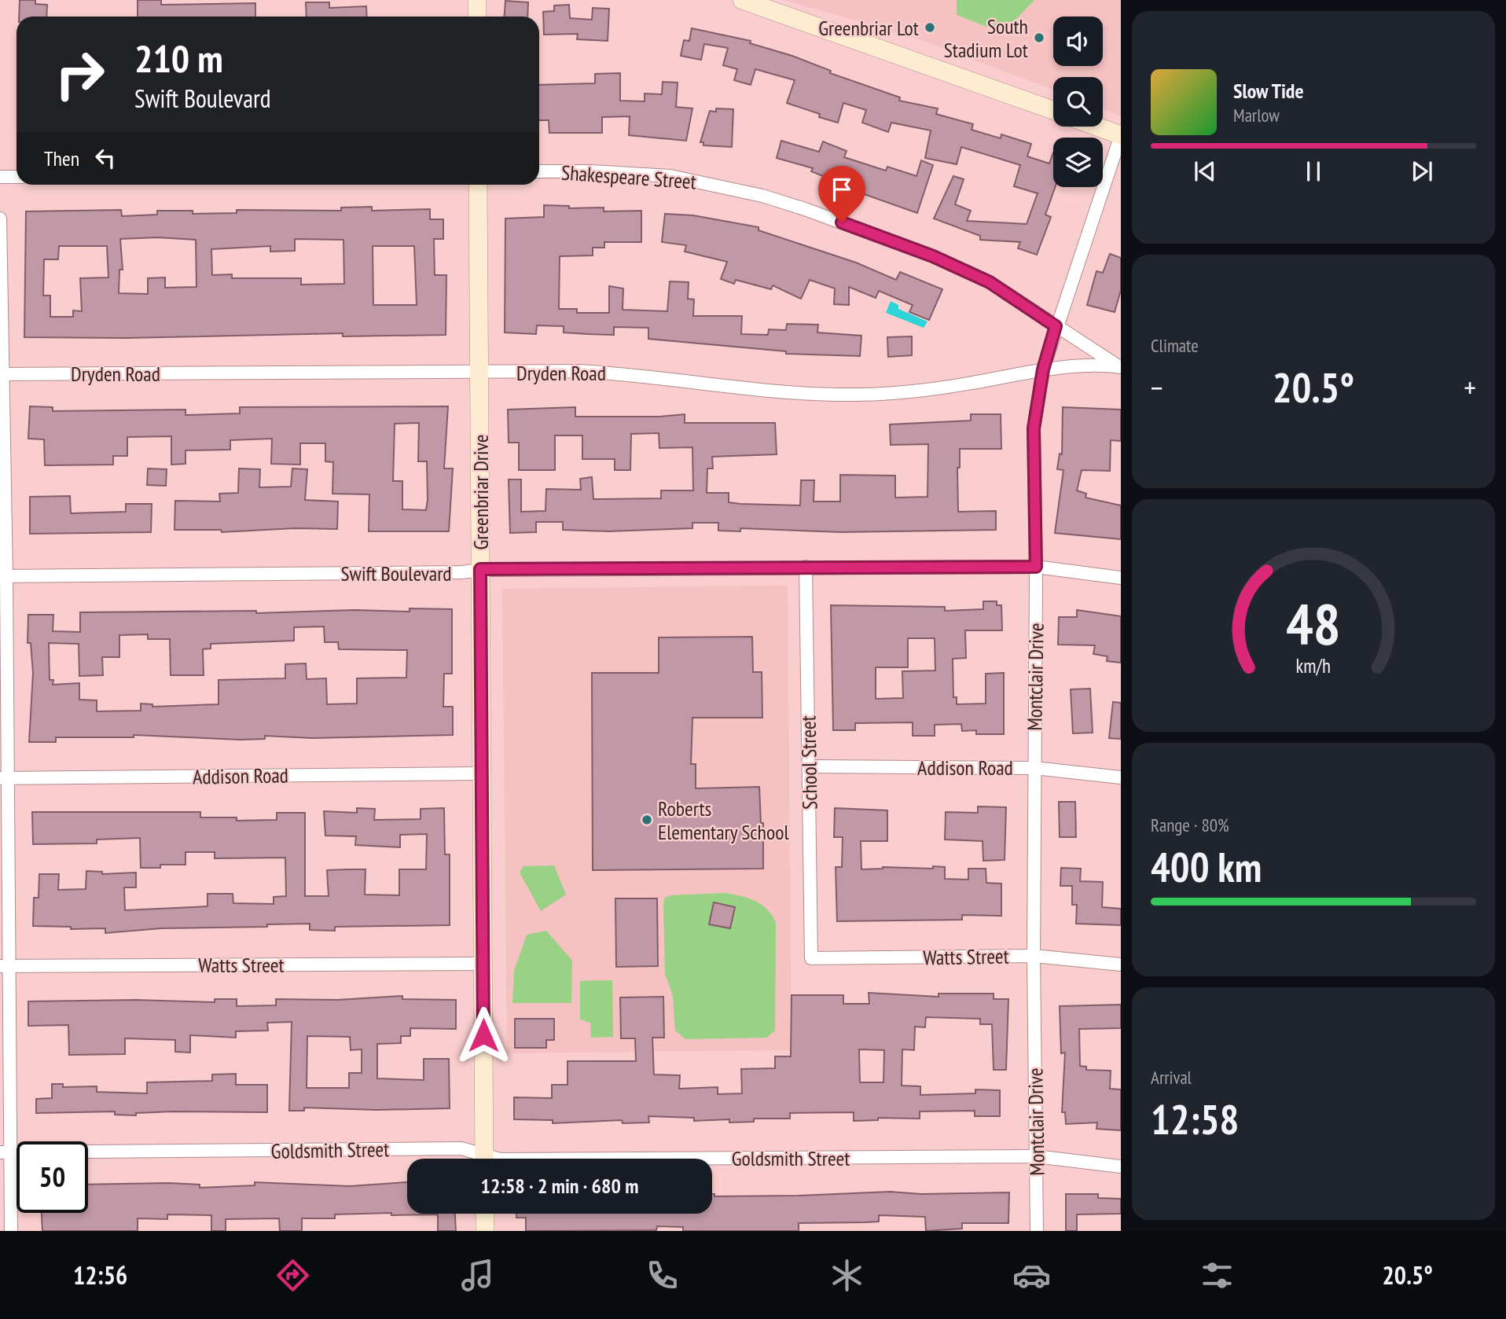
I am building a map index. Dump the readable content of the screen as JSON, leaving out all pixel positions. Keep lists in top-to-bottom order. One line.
{"streets":{"main road":["Greenbriar Drive"],"street":["Shakespeare Street","Dryden Road","Swift Boulevard","Montclair Drive","School Street","Addison Road","Watts Street","Goldsmith Street"]},"crossings":[["Shakespeare Street","Dryden Road"],["Shakespeare Street","Montclair Drive"],["Dryden Road","Greenbriar Drive"],["Dryden Road","Montclair Drive"],["Greenbriar Drive","Swift Boulevard"],["Greenbriar Drive","Addison Road"],["Greenbriar Drive","Watts Street"],["Swift Boulevard","Montclair Drive"],["Swift Boulevard","School Street"],["Montclair Drive","Addison Road"],["Montclair Drive","Watts Street"],["Montclair Drive","Goldsmith Street"],["School Street","Addison Road"],["School Street","Watts Street"]],"places":["Greenbriar Lot","South Stadium Lot","Roberts Elementary School"],"page":{"turn":["210 m","Swift Boulevard"],"song":["Slow Tide","Marlow"],"then":"Then","tile":["Climate",["Range · 80%","400 km"],["Arrival","12:58"]],"heat":["−","20.5°","+"],"limit":"50","trip":"12:58 · 2 min · 680 m","tabs":["12:56","20.5°"],"gauge":["48","km/h"]}}
